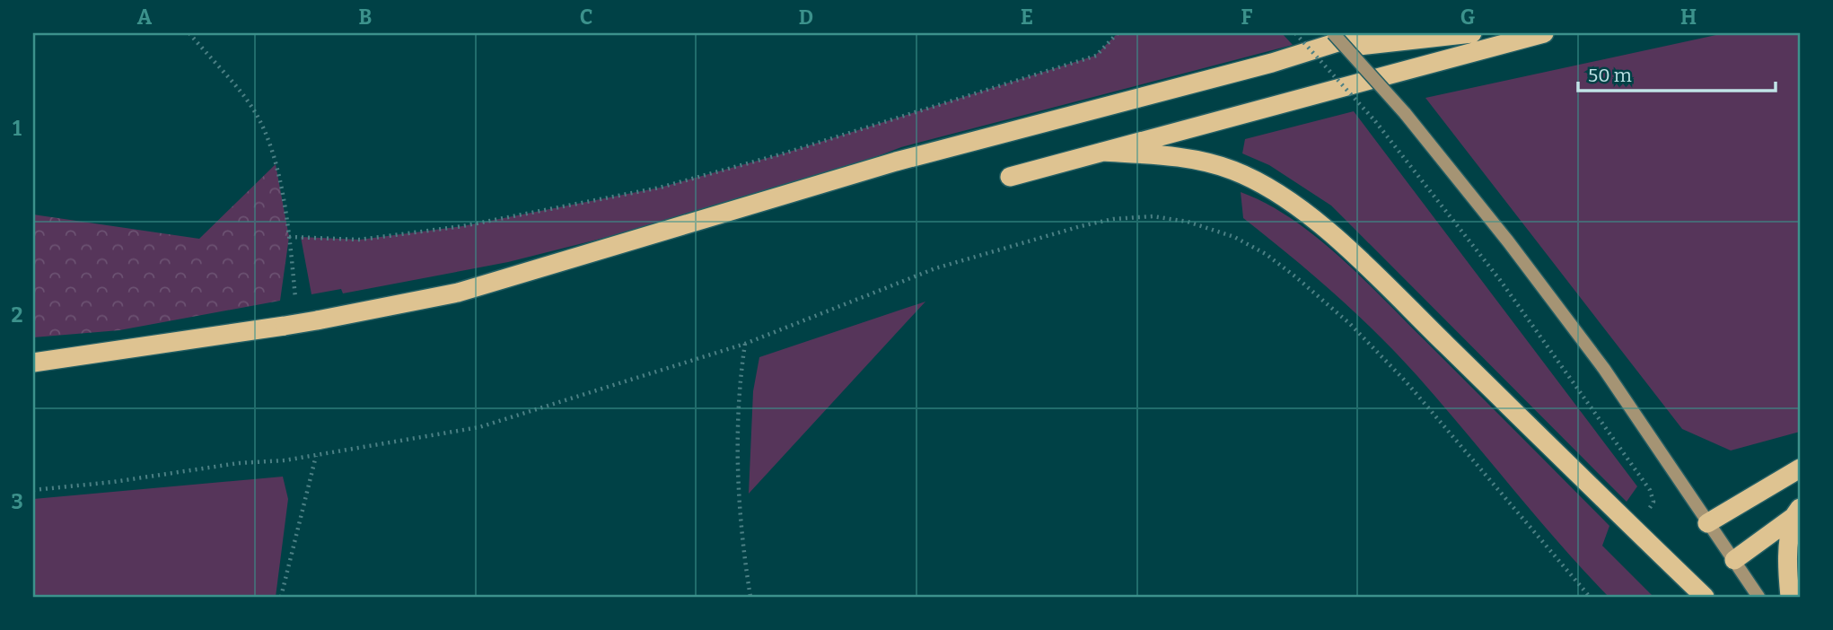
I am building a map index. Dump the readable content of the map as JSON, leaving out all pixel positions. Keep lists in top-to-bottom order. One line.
{"scale_bar":"50 m","grid":{"columns":["A","B","C","D","E","F","G","H"],"rows":["1","2","3"]}}
